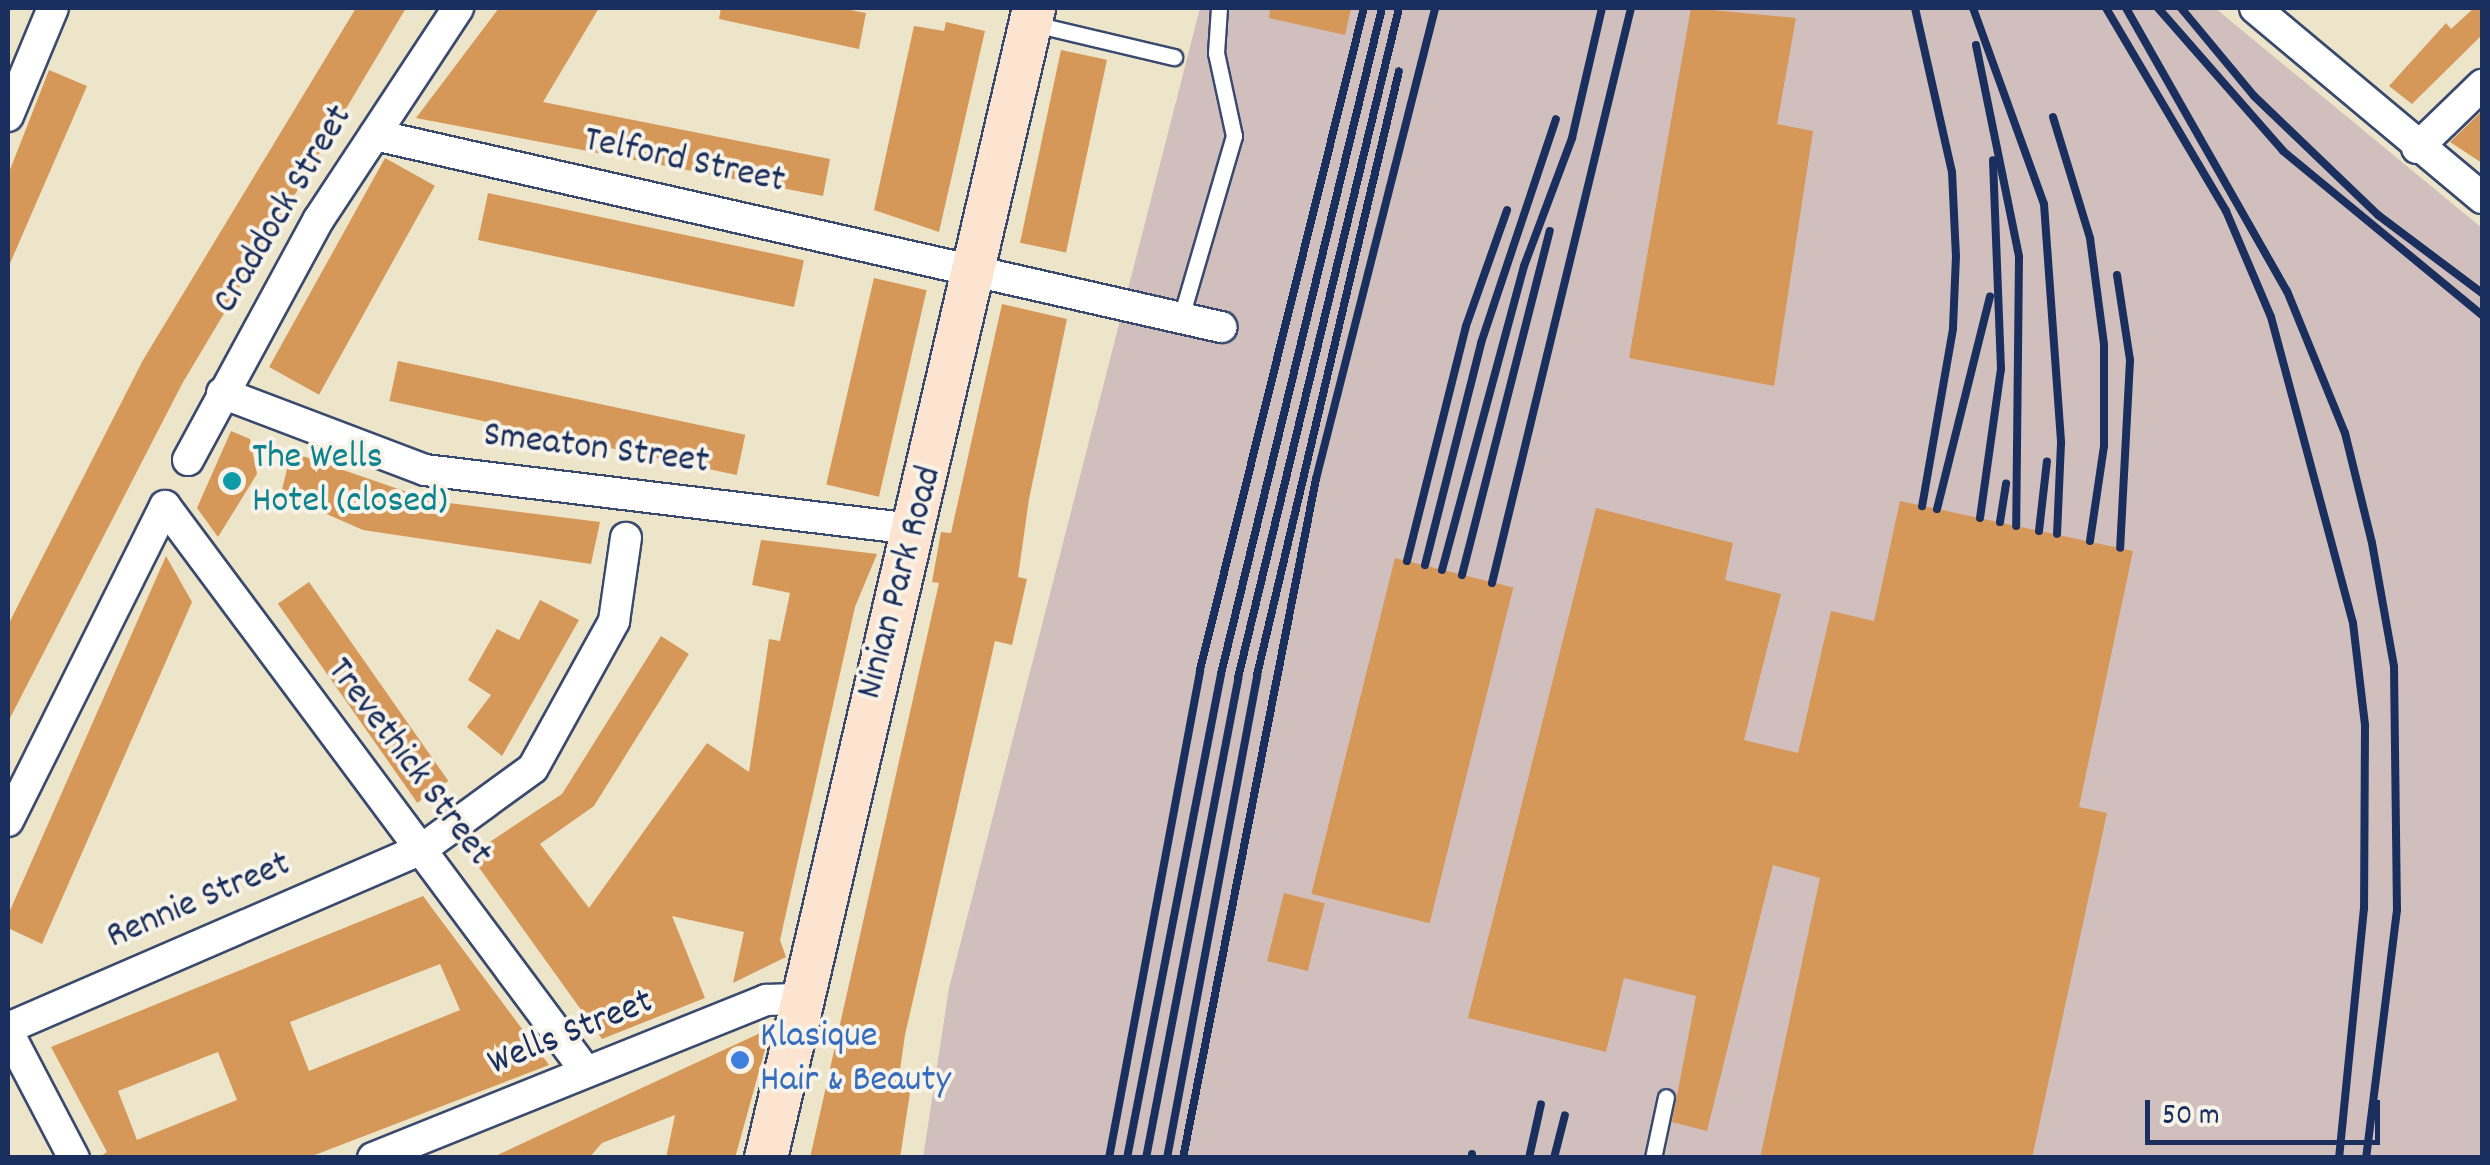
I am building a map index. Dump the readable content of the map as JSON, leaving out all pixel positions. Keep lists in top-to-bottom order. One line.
{"streets":{"street":["Telford Street","Craddock Street","Smeaton Street","Ninian Park Road","Trevethick Street","Rennie Street","Wells Street"]},"crossings":[["Telford Street","Craddock Street"],["Telford Street","Ninian Park Road"],["Craddock Street","Smeaton Street"],["Smeaton Street","Ninian Park Road"],["Ninian Park Road","Wells Street"],["Trevethick Street","Rennie Street"],["Trevethick Street","Wells Street"]],"places":["The Wells Hotel (closed)","Klasique Hair & Beauty"],"scale_bar":"50 m"}
